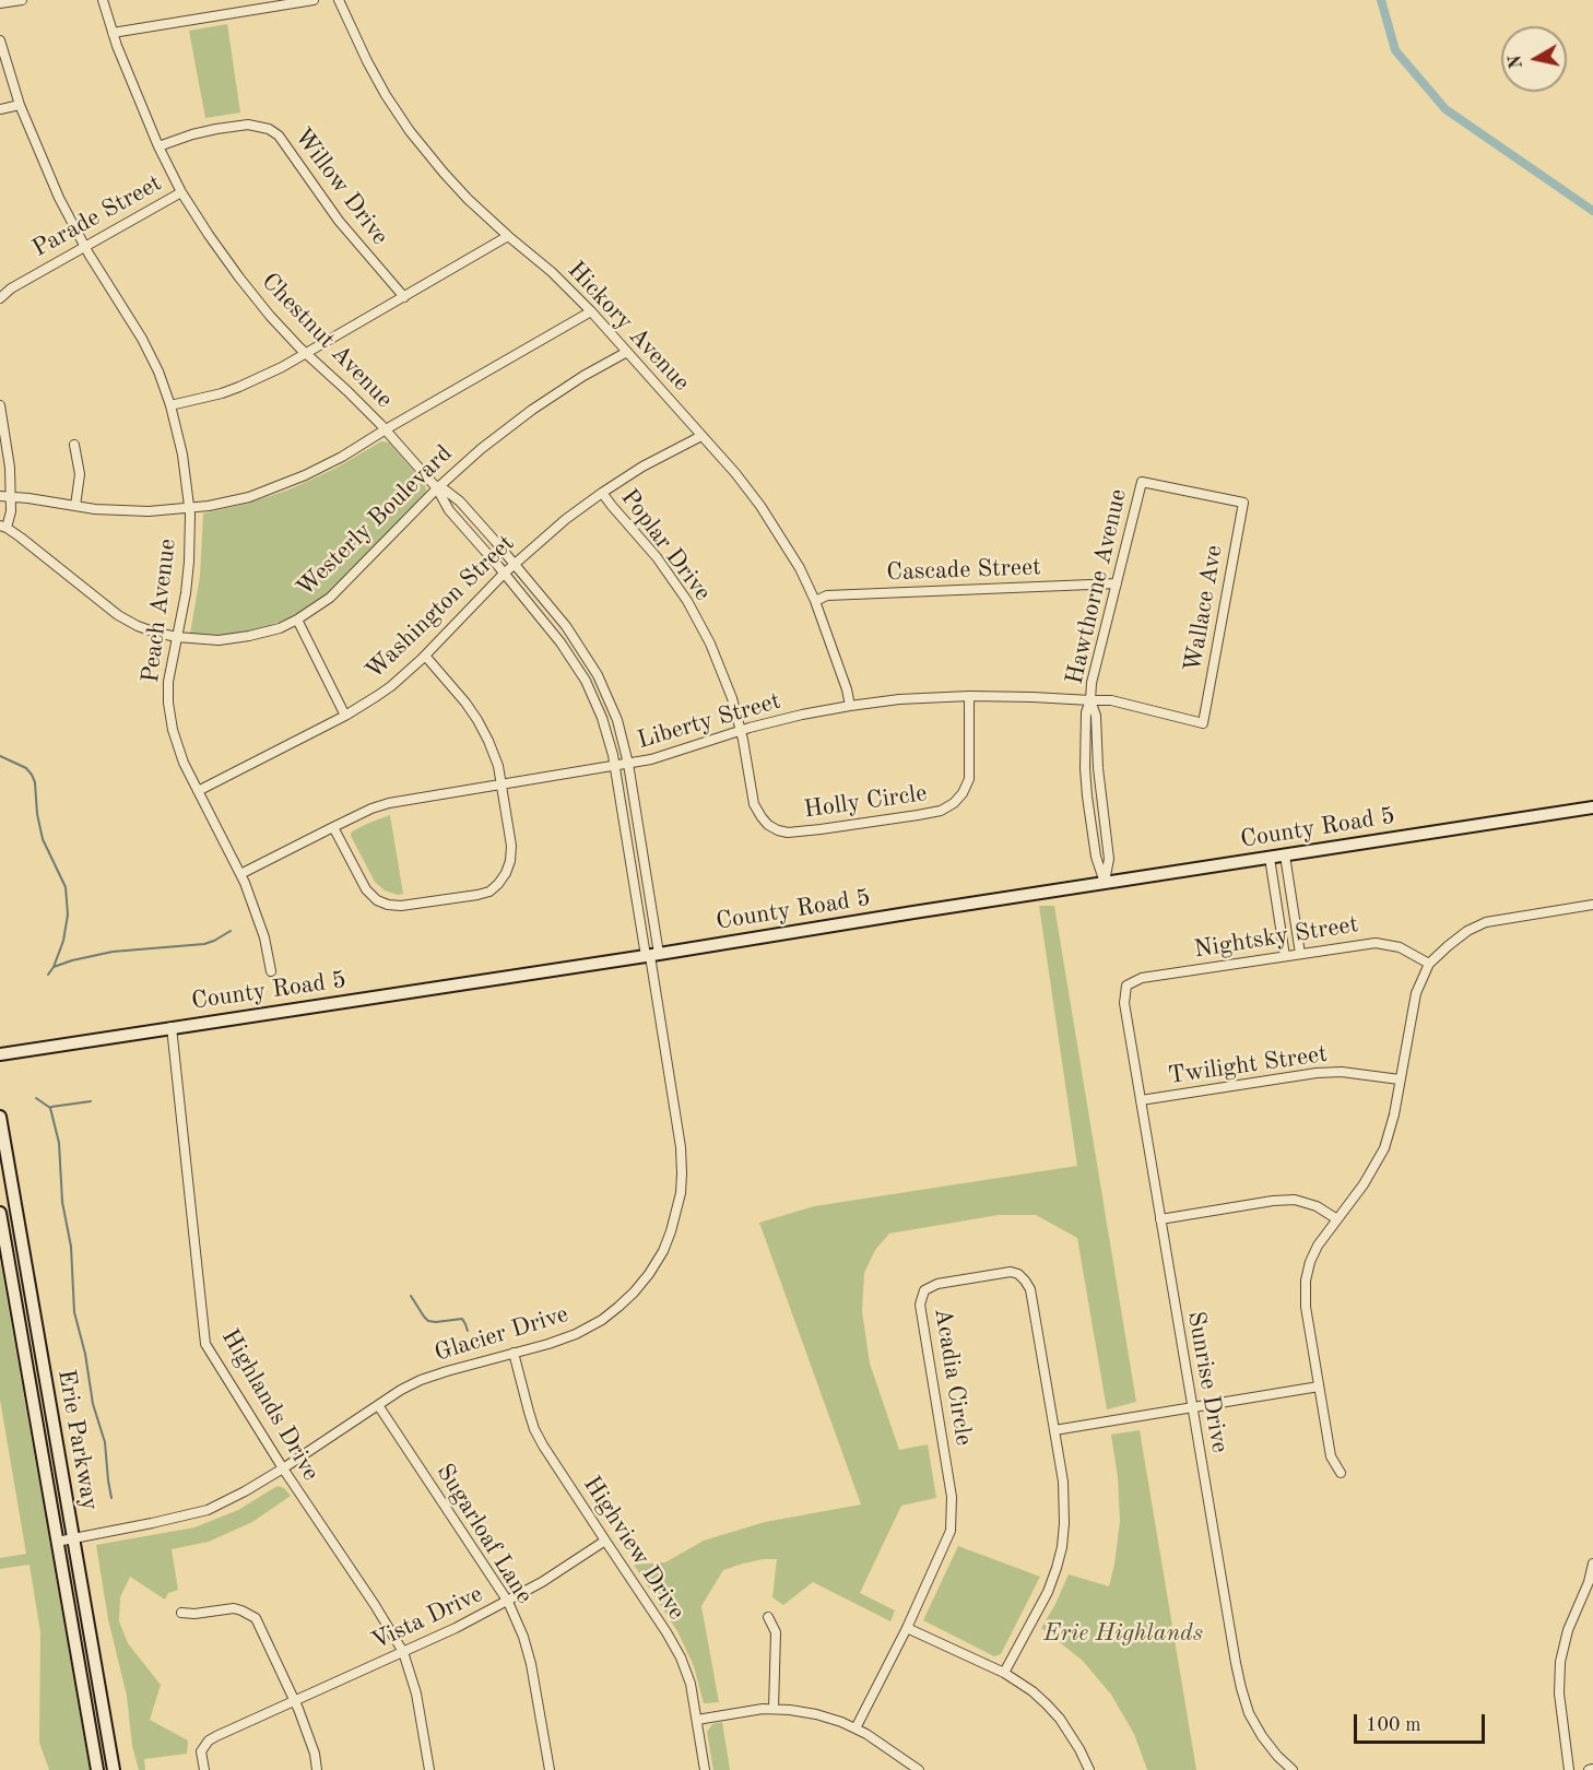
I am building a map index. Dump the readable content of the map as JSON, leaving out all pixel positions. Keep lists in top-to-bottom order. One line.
{"streets":{"street":["Willow Drive","Parade Street","Hickory Avenue","Chestnut Avenue","Westerly Boulevard","Poplar Drive","Cascade Street","Hawthorne Avenue","Washington Street","Wallace Ave","Peach Avenue","Liberty Street","Holly Circle","County Road 5","Nightsky Street","Twilight Street","Glacier Drive","Acadia Circle","Sunrise Drive","Highlands Drive","Erie Parkway","Sugarloaf Lane","Highview Drive","Vista Drive"]},"crossings":[["Willow Drive","Chestnut Avenue"],["Parade Street","Chestnut Avenue"],["Parade Street","Peach Avenue"],["Hickory Avenue","Westerly Boulevard"],["Hickory Avenue","Cascade Street"],["Hickory Avenue","Washington Street"],["Hickory Avenue","Liberty Street"],["Chestnut Avenue","Westerly Boulevard"],["Chestnut Avenue","Washington Street"],["Chestnut Avenue","Liberty Street"],["Chestnut Avenue","County Road 5"],["Chestnut Avenue","Glacier Drive"],["Westerly Boulevard","Peach Avenue"],["Poplar Drive","Washington Street"],["Poplar Drive","Liberty Street"],["Poplar Drive","Holly Circle"],["Cascade Street","Hawthorne Avenue"],["Hawthorne Avenue","Wallace Ave"],["Hawthorne Avenue","Liberty Street"],["Hawthorne Avenue","County Road 5"],["Washington Street","Peach Avenue"],["Wallace Ave","Liberty Street"],["Peach Avenue","Liberty Street"],["Liberty Street","Holly Circle"],["County Road 5","Glacier Drive"],["County Road 5","Highlands Drive"],["Nightsky Street","Sunrise Drive"],["Twilight Street","Sunrise Drive"],["Glacier Drive","Highlands Drive"],["Glacier Drive","Erie Parkway"],["Glacier Drive","Sugarloaf Lane"],["Glacier Drive","Highview Drive"],["Highlands Drive","Vista Drive"],["Sugarloaf Lane","Vista Drive"],["Highview Drive","Vista Drive"]],"parks":["Erie Highlands"],"scale_bar":"100 m","north":"left"}
